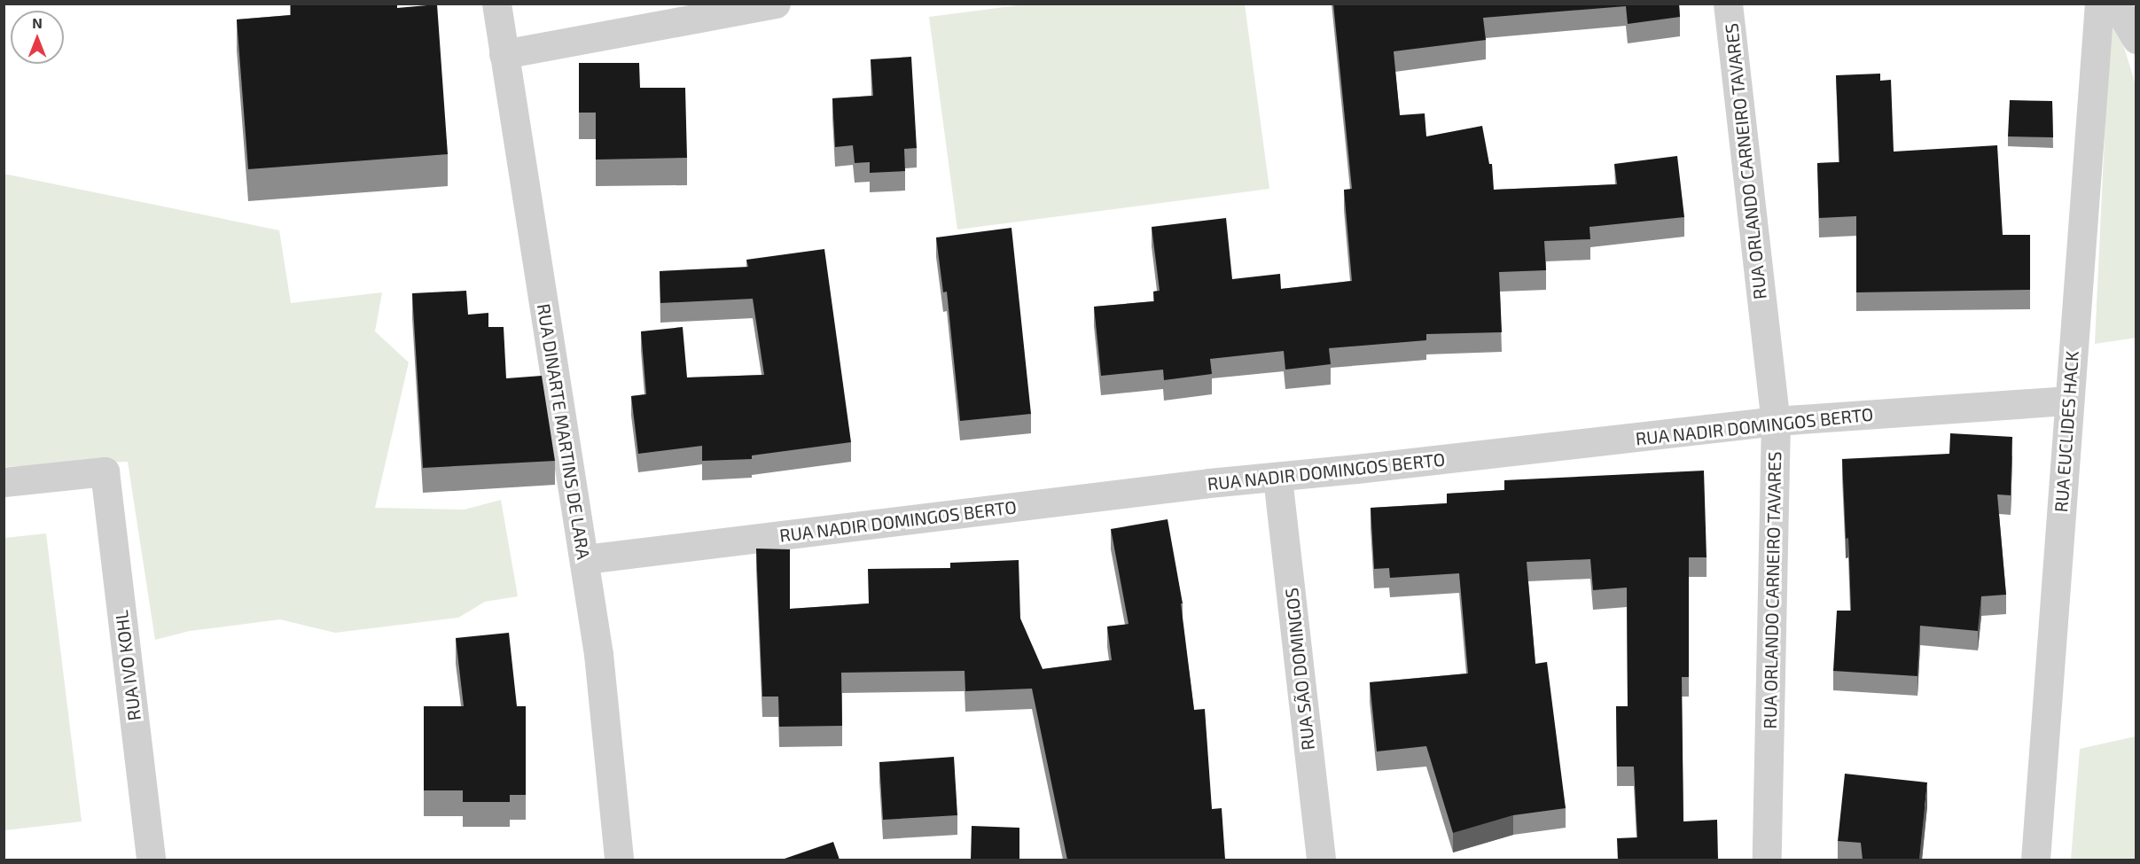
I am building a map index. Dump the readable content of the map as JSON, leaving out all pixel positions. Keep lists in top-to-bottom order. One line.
{"streets":{"street":["RUA ORLANDO CARNEIRO TAVARES","RUA NADIR DOMINGOS BERTO","RUA DINARTE MARTINS DE LARA","RUA EUCLIDES HACK","RUA IVO KOHL","RUA SÃO DOMINGOS"]},"crossings":[["RUA ORLANDO CARNEIRO TAVARES","RUA NADIR DOMINGOS BERTO"],["RUA NADIR DOMINGOS BERTO","RUA DINARTE MARTINS DE LARA"],["RUA NADIR DOMINGOS BERTO","RUA EUCLIDES HACK"],["RUA NADIR DOMINGOS BERTO","RUA SÃO DOMINGOS"]],"north":"top"}
